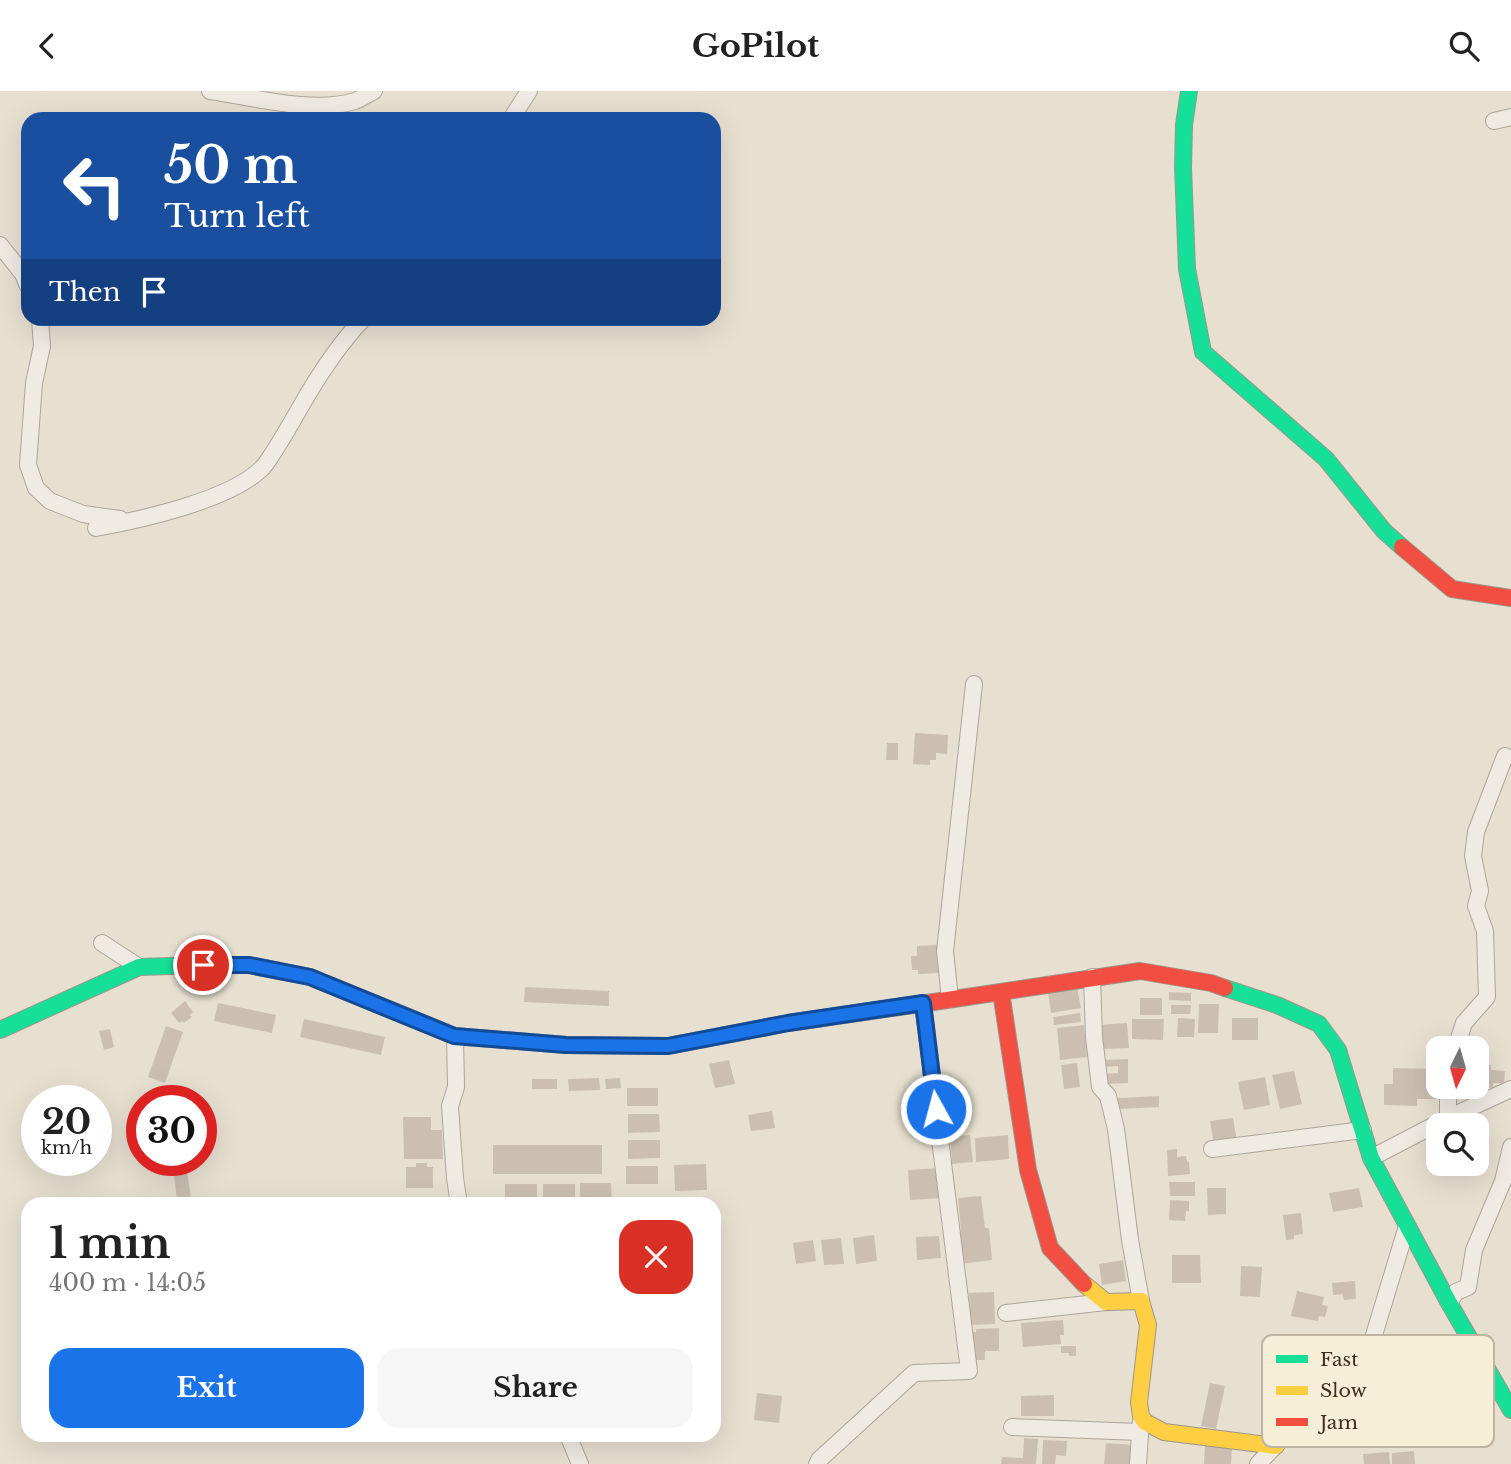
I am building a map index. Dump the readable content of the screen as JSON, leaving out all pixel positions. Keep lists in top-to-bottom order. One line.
{"legend":["Fast","Slow","Jam"],"north":"bottom","page":{"header":"GoPilot","turn":["50 m","Turn left"],"then":"Then","speed":"20 km/h","limit":"30","heading":["1 min","400 m · 14:05"],"buttons":["Exit","Share"]}}
